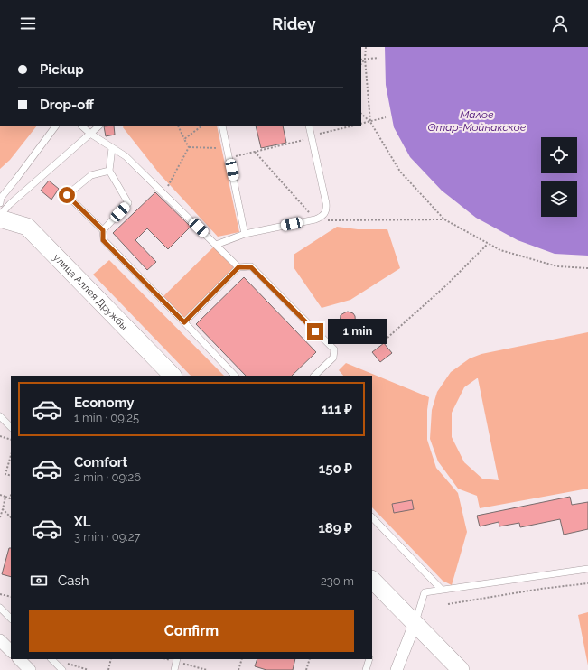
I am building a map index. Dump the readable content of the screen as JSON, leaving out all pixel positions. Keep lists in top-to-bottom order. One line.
{"streets":{"main road":["улица Аллея Дружбы"]},"water":["Малое Отар-Мойнакское"],"page":{"header":"Ridey","banner":["Pickup","Drop-off"],"bubble":"1 min","list":[{"name":"Economy","note":"1 min · 09:25","value":"111 ₽"},{"name":"Comfort","note":"2 min · 09:26","value":"150 ₽"},{"name":"XL","note":"3 min · 09:27","value":"189 ₽"}],"pay":["Cash","230 m"],"buttons":"Confirm"}}
